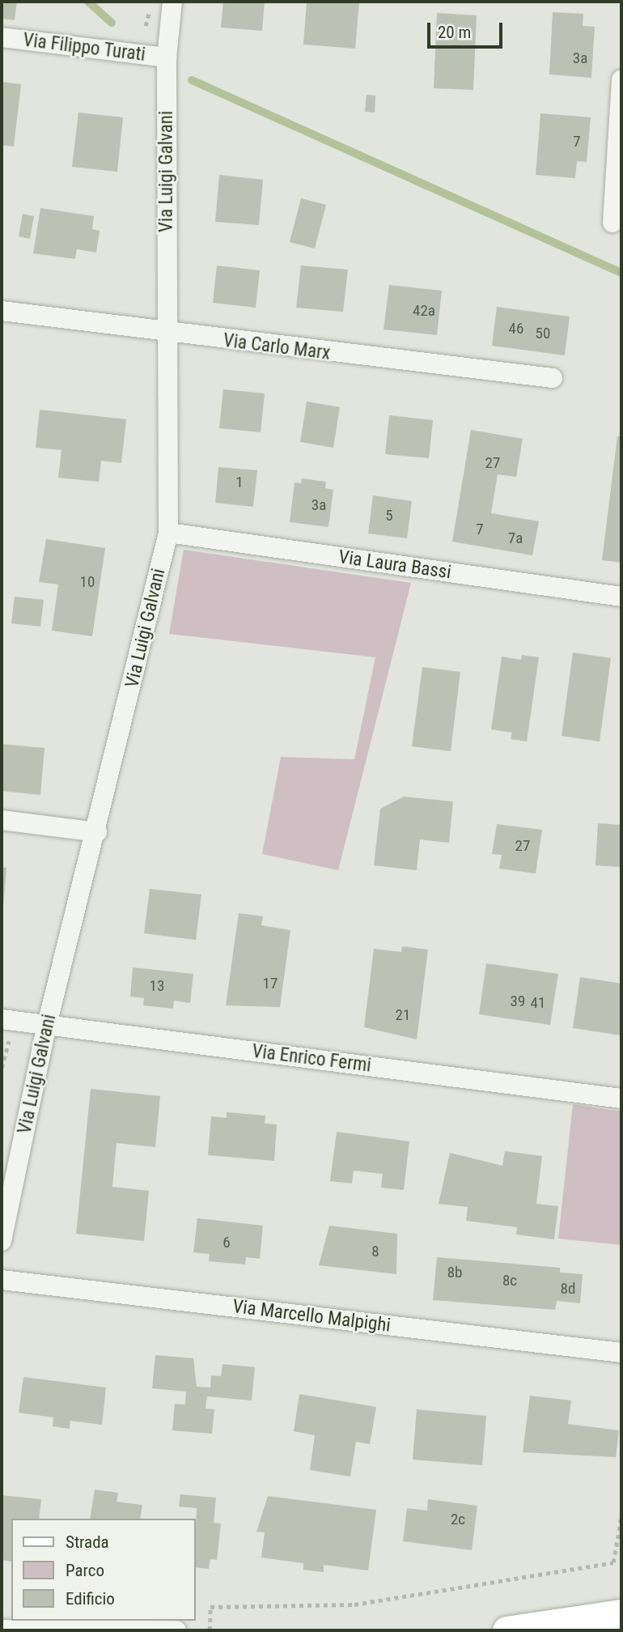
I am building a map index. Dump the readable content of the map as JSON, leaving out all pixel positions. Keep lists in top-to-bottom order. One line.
{"streets":{"street":["Via Filippo Turati","Via Luigi Galvani","Via Carlo Marx","Via Laura Bassi","Via Enrico Fermi","Via Marcello Malpighi"]},"crossings":[["Via Filippo Turati","Via Luigi Galvani"],["Via Luigi Galvani","Via Carlo Marx"],["Via Luigi Galvani","Via Laura Bassi"],["Via Luigi Galvani","Via Enrico Fermi"]],"house_numbers":["3a","7","42a","46","50","27","1","3a","5","7","7a","10","27","17","13","39","41","21","6","8","8b","8c","8d","2c"],"legend":["Strada","Parco","Edificio"],"scale_bar":"20 m"}
